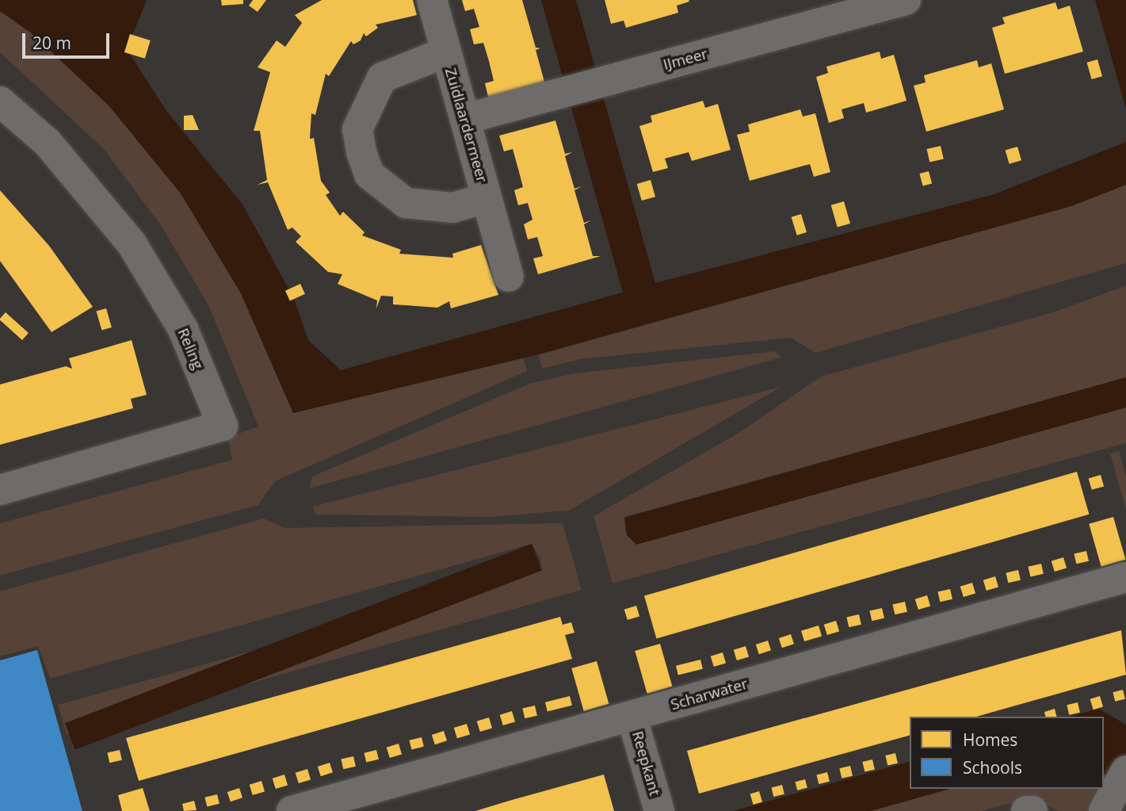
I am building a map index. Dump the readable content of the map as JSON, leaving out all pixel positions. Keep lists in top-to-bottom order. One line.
{"streets":{"street":["IJmeer","Zuidlaardermeer","Reling","Scharwater","Reepkant"]},"crossings":[["IJmeer","Zuidlaardermeer"],["Scharwater","Reepkant"]],"legend":["Homes","Schools"],"scale_bar":"20 m"}
